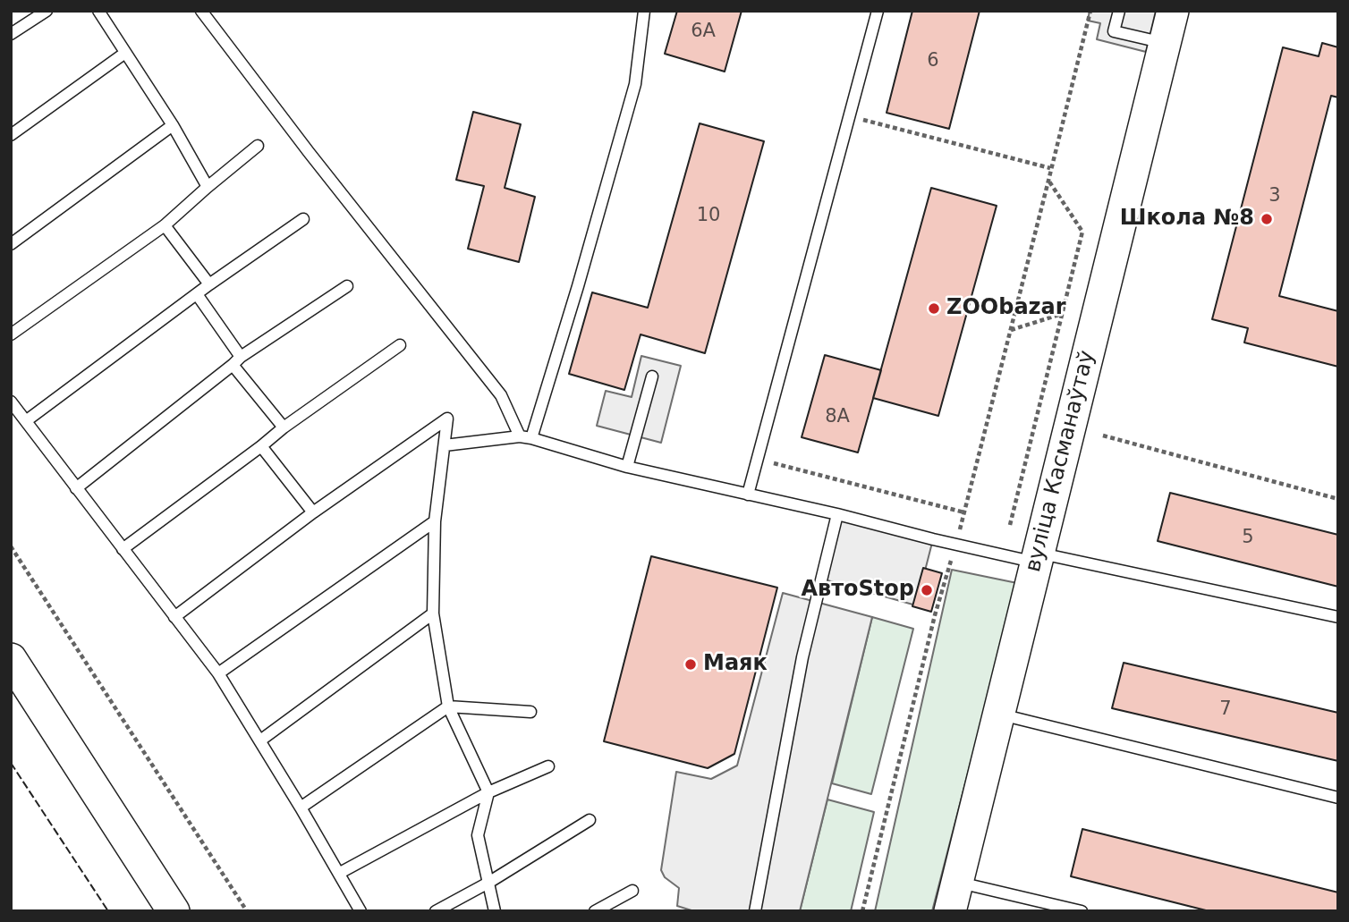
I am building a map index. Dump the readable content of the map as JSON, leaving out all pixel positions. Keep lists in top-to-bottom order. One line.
{"streets":{"street":["вуліца Касманаўтаў"]},"places":["Школа №8","ZOObazar","АвтоStop","Маяк"],"house_numbers":["6А","6","3","10","8А","5","7"]}
